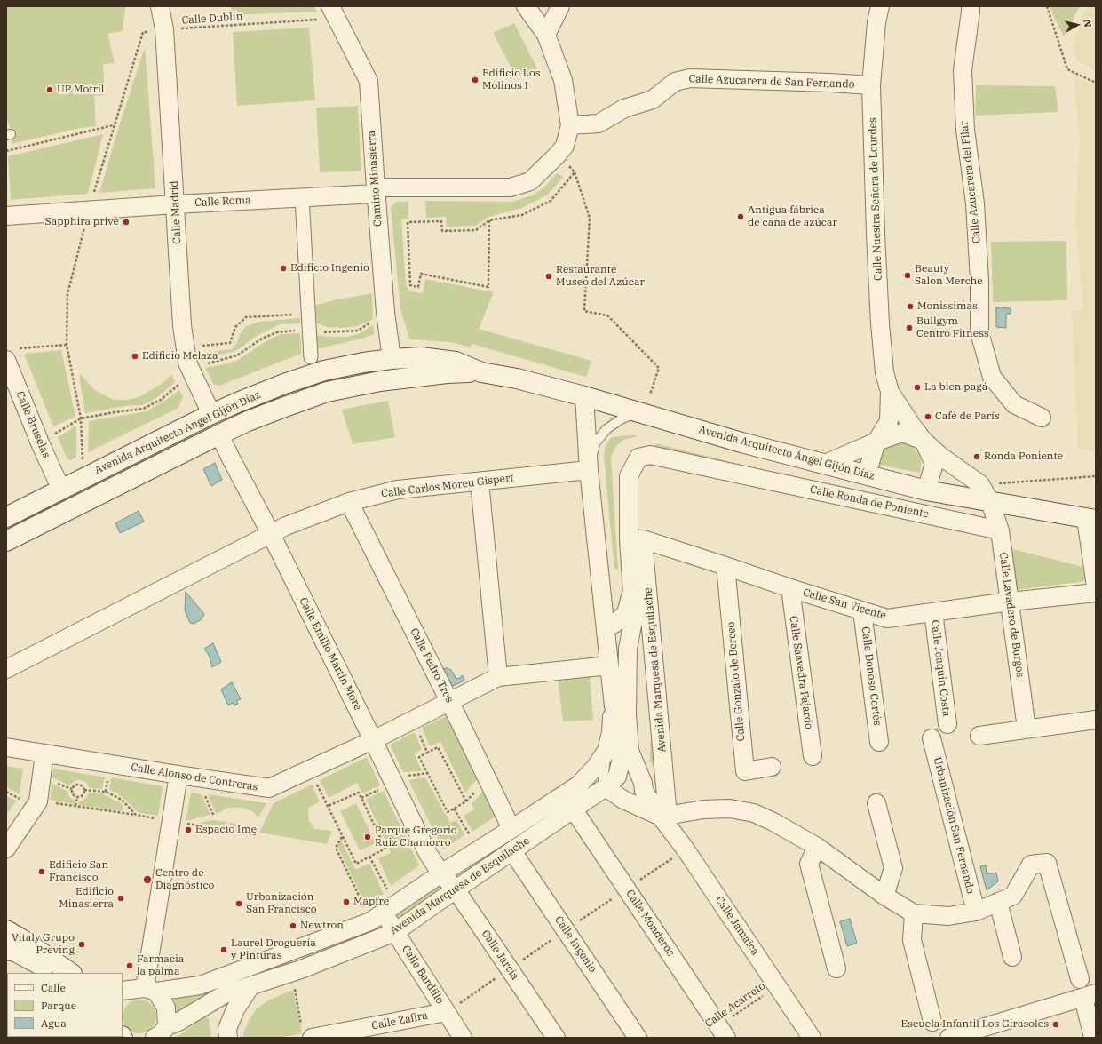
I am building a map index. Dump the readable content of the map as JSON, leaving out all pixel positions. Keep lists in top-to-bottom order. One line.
{"streets":{"main road":["Avenida Arquitecto Ángel Gijón Díaz"],"street":["Calle Azucarera de San Fernando","Camino Minasierra","Calle Azucarera del Pilar","Calle Nuestra Señora de Lourdes","Calle Roma","Calle Madrid","Calle Bruselas","Calle Carlos Moreu Gispert","Calle Ronda de Poniente","Calle San Vicente","Calle Lavadero de Burgos","Calle Emilio Martín More","Calle Pedro Tros","Calle Joaquín Costa","Avenida Marquesa de Esquilache","Calle Saavedra Fajardo","Calle Donoso Cortés","Calle Gonzalo de Berceo","Calle Alonso de Contreras","Urbanización San Fernando","Calle Monderos","Calle Jamaica","Calle Ingenio","Calle Jarcia","Calle Bardillo","Calle Zafira"],"path":["Calle Dublín","Calle Acarreto"]},"crossings":[["Calle Dublín","Camino Minasierra"],["Calle Azucarera de San Fernando","Calle Nuestra Señora de Lourdes"],["Camino Minasierra","Calle Roma"],["Camino Minasierra","Avenida Arquitecto Ángel Gijón Díaz"],["Calle Nuestra Señora de Lourdes","Avenida Arquitecto Ángel Gijón Díaz"],["Calle Nuestra Señora de Lourdes","Calle Lavadero de Burgos"],["Calle Roma","Calle Madrid"],["Calle Madrid","Avenida Arquitecto Ángel Gijón Díaz"],["Calle Bruselas","Avenida Arquitecto Ángel Gijón Díaz"],["Avenida Arquitecto Ángel Gijón Díaz","Calle Lavadero de Burgos"],["Avenida Arquitecto Ángel Gijón Díaz","Calle Emilio Martín More"],["Avenida Arquitecto Ángel Gijón Díaz","Avenida Marquesa de Esquilache"],["Calle Carlos Moreu Gispert","Calle Emilio Martín More"],["Calle Carlos Moreu Gispert","Calle Pedro Tros"],["Calle Carlos Moreu Gispert","Avenida Marquesa de Esquilache"],["Calle Ronda de Poniente","Calle Lavadero de Burgos"],["Calle Ronda de Poniente","Avenida Marquesa de Esquilache"],["Calle San Vicente","Calle Lavadero de Burgos"],["Calle San Vicente","Calle Joaquín Costa"],["Calle San Vicente","Avenida Marquesa de Esquilache"],["Calle San Vicente","Calle Saavedra Fajardo"],["Calle San Vicente","Calle Donoso Cortés"],["Calle San Vicente","Calle Gonzalo de Berceo"],["Calle Emilio Martín More","Avenida Marquesa de Esquilache"],["Calle Emilio Martín More","Calle Alonso de Contreras"],["Calle Emilio Martín More","Calle Jarcia"],["Calle Pedro Tros","Avenida Marquesa de Esquilache"],["Calle Pedro Tros","Calle Alonso de Contreras"],["Avenida Marquesa de Esquilache","Calle Monderos"],["Avenida Marquesa de Esquilache","Calle Jamaica"],["Avenida Marquesa de Esquilache","Calle Ingenio"],["Avenida Marquesa de Esquilache","Calle Jarcia"],["Avenida Marquesa de Esquilache","Calle Bardillo"],["Calle Monderos","Calle Acarreto"],["Calle Jamaica","Calle Acarreto"],["Calle Bardillo","Calle Zafira"]],"places":["Edificio Los Molinos I","UP Motril","Antigua fábrica de caña de azúcar","Sapphira privé","Edificio Ingenio","Beauty Salon Merche","Restaurante Museo del Azúcar","Monissimas","Bullgym Centro Fitness","Edificio Melaza","La bien pagá","Café de París","Ronda Poniente","Espacio Ime","Parque Gregorio Ruiz Chamorro","Edificio San Francisco","Centro de Diagnóstico","Edificio Minasierra","Mapfre","Urbanización San Francisco","Newtron","Vitaly Grupo Preving","Laurel Droguería y Pinturas","Farmacia la palma","Escuela Infantil Los Girasoles"],"legend":["Calle","Parque","Agua"],"north":"right"}
